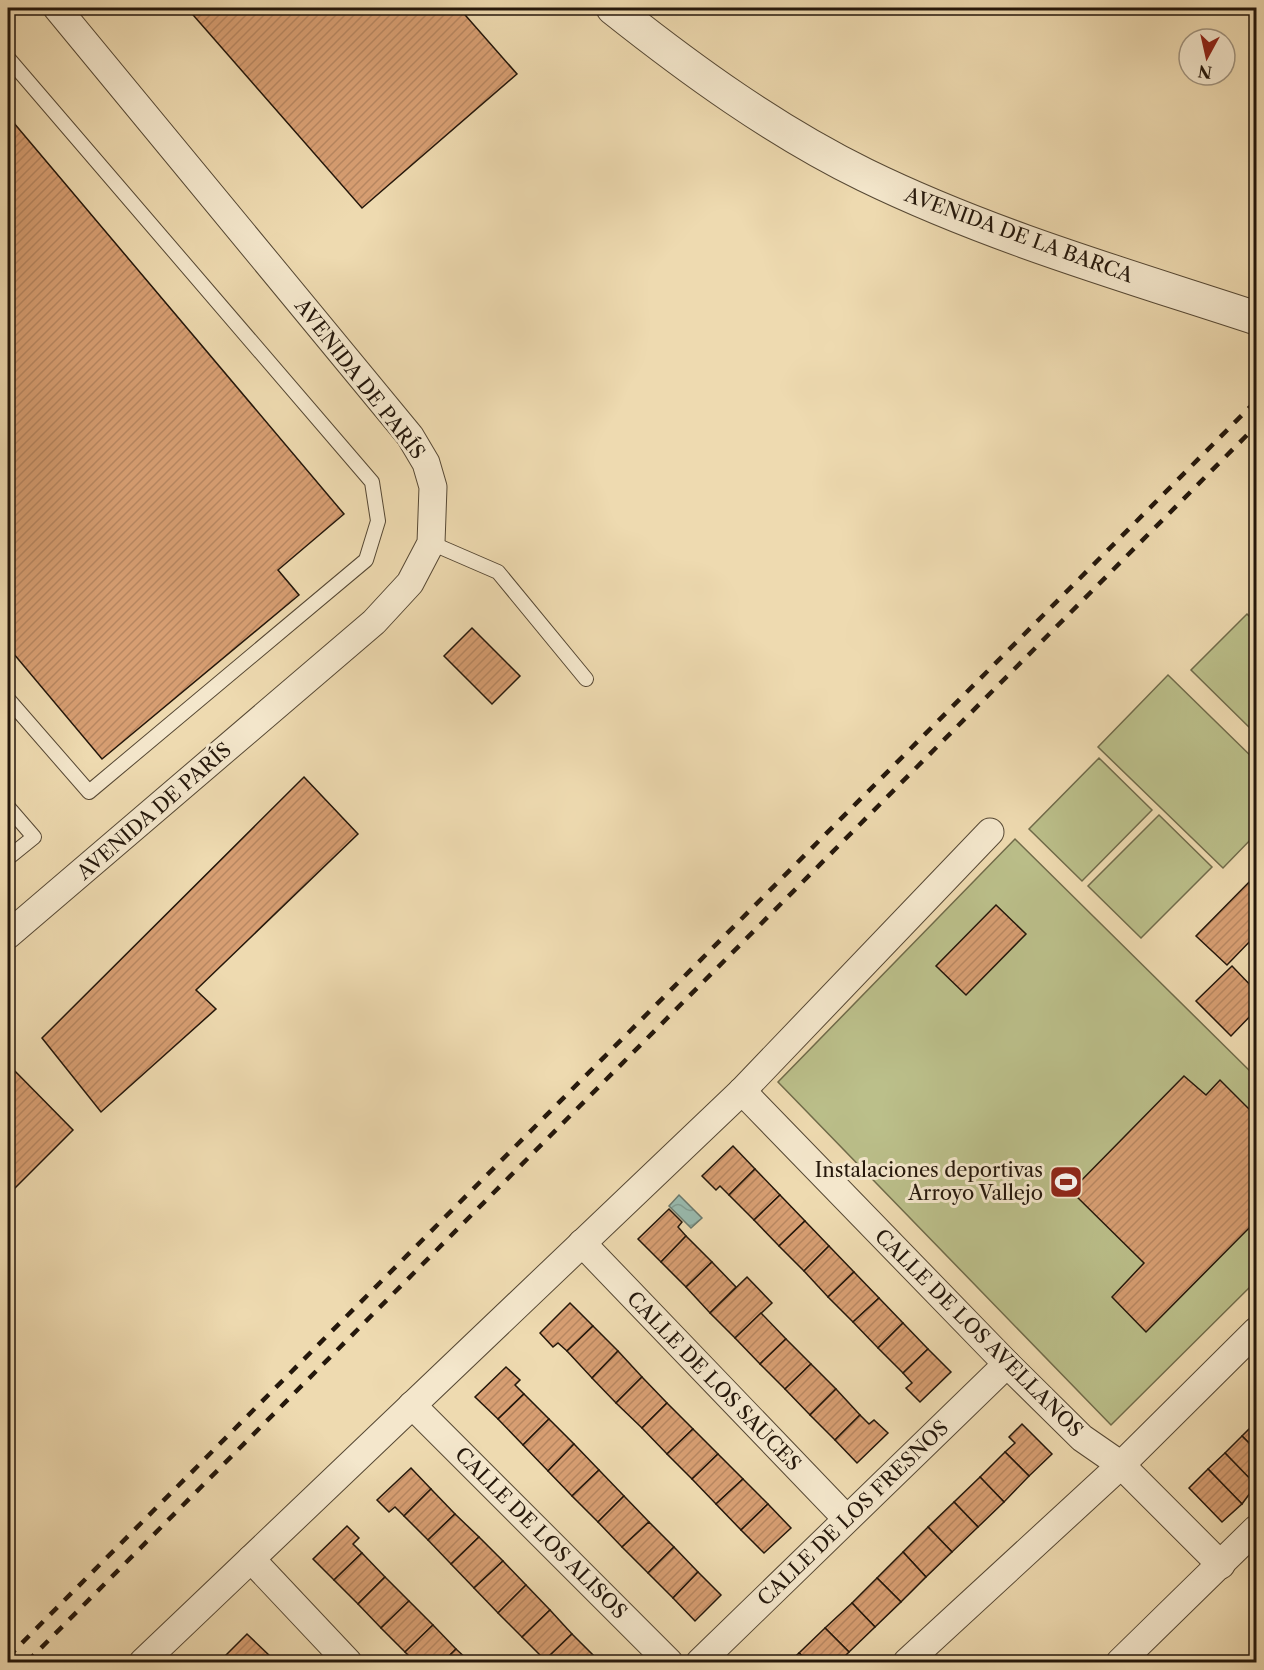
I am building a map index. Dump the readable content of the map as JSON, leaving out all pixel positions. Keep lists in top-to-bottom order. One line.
{"streets":{"street":["AVENIDA DE LA BARCA","AVENIDA DE PARÍS","CALLE DE LOS AVELLANOS","CALLE DE LOS SAUCES","CALLE DE LOS FRESNOS","CALLE DE LOS ALISOS"]},"crossings":[["CALLE DE LOS AVELLANOS","CALLE DE LOS FRESNOS"],["CALLE DE LOS SAUCES","CALLE DE LOS FRESNOS"]],"places":{"sports":["Instalaciones deportivas Arroyo Vallejo"]},"north":"bottom"}
